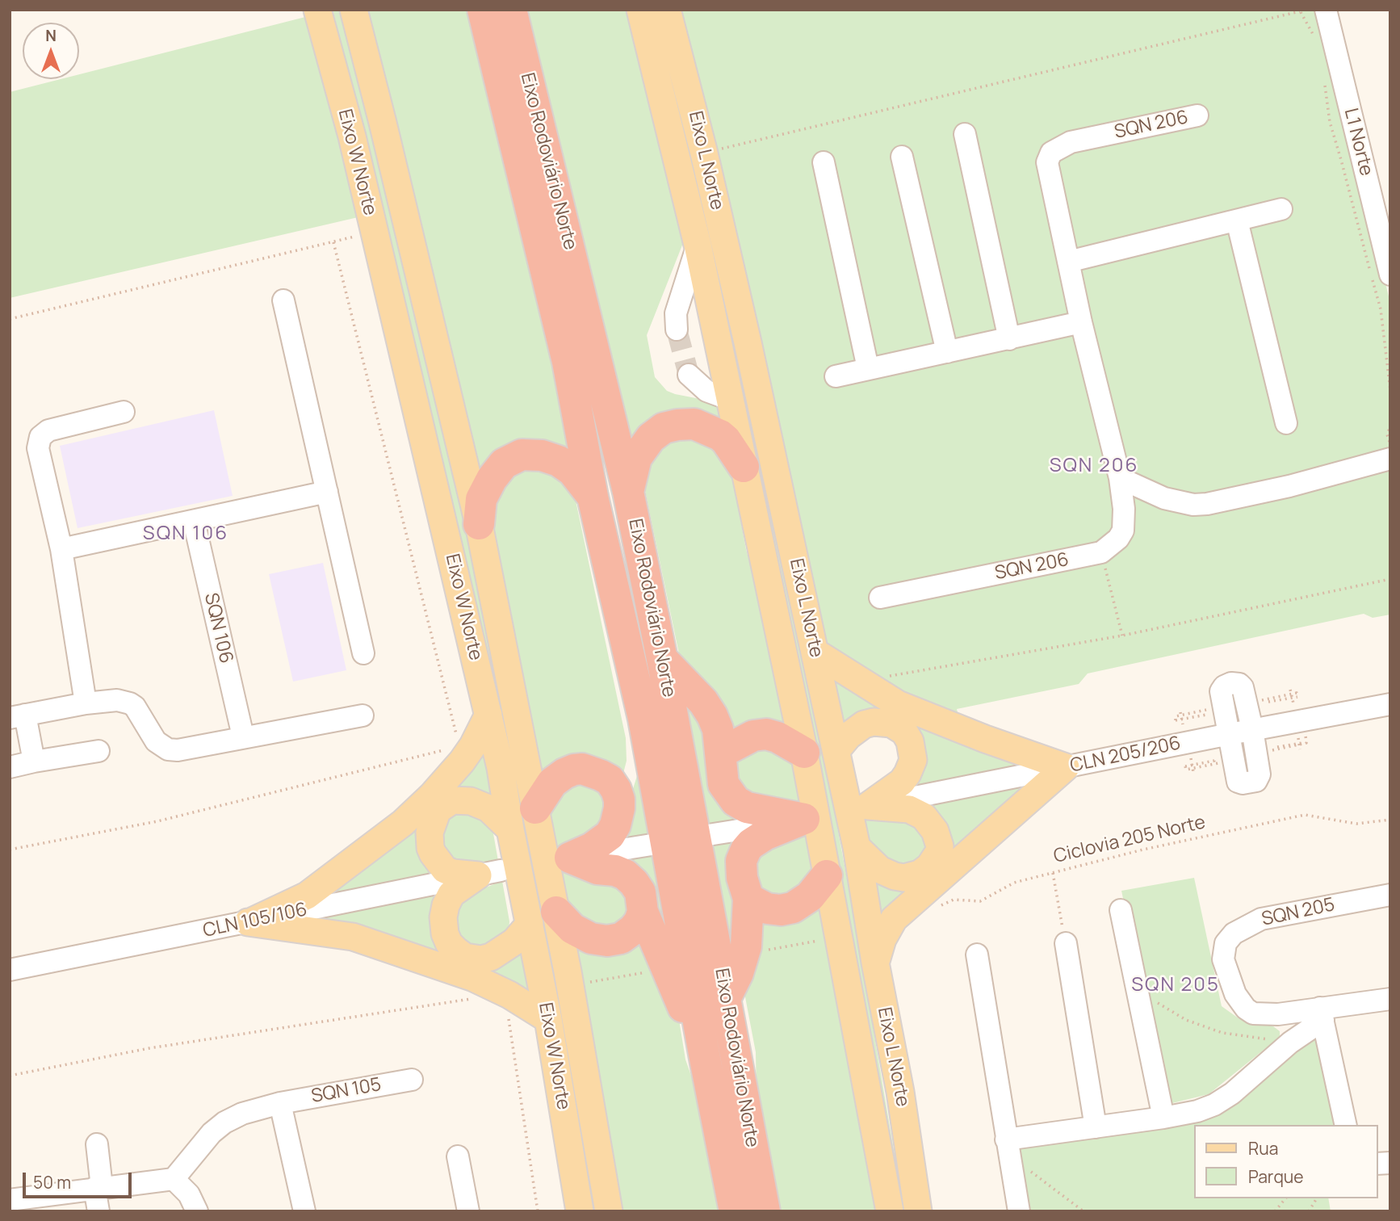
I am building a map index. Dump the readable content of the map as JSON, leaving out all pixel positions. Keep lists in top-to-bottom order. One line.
{"streets":{"highway":["Eixo Rodoviário Norte"],"main road":["Eixo L Norte","Eixo W Norte"],"street":["SQN 206","L1 Norte","SQN 106","CLN 205/206","SQN 205","CLN 105/106","SQN 105"],"path":["Ciclovia 205 Norte"]},"districts":["SQN 206","SQN 106","SQN 205"],"legend":["Rua","Parque"],"scale_bar":"50 m","north":"top"}
